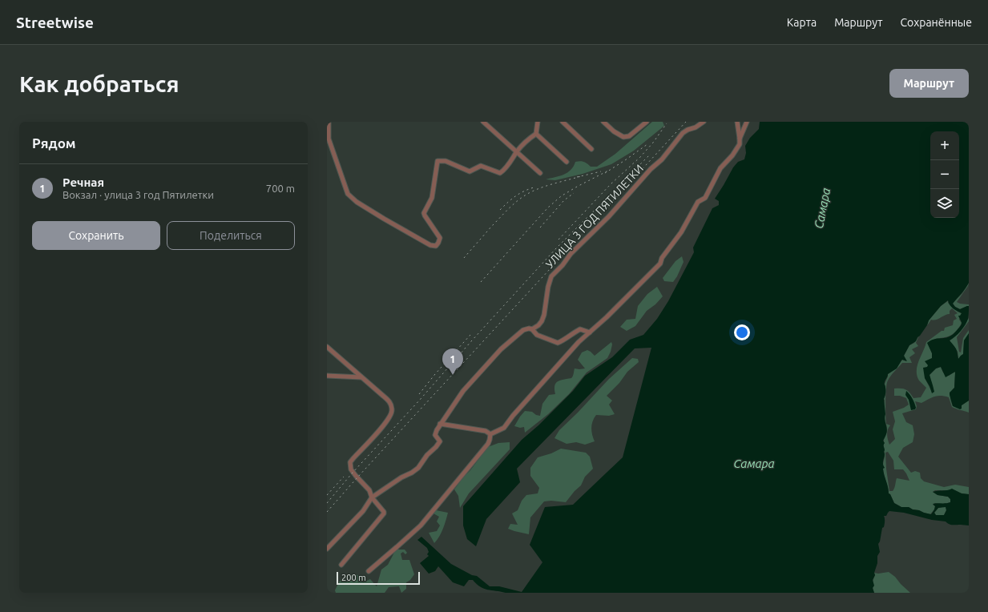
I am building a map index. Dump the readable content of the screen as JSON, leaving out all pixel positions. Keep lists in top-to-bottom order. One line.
{"streets":{"street":["УЛИЦА 3 ГОД ПЯТИЛЕТКИ"]},"water":["Самара"],"scale_bar":"200 m","page":{"header":"Streetwise","nav":["Карта","Маршрут","Сохранённые"],"buttons":["Маршрут",["Сохранить","Поделиться"]],"title":"Как добраться","heading":"Рядом","map_buttons":["+","−"],"list":[{"mark":"1","name":"Речная","note":"Вокзал · улица 3 год Пятилетки","value":"700 m"}],"pins":"1","scale":"200 m"}}
